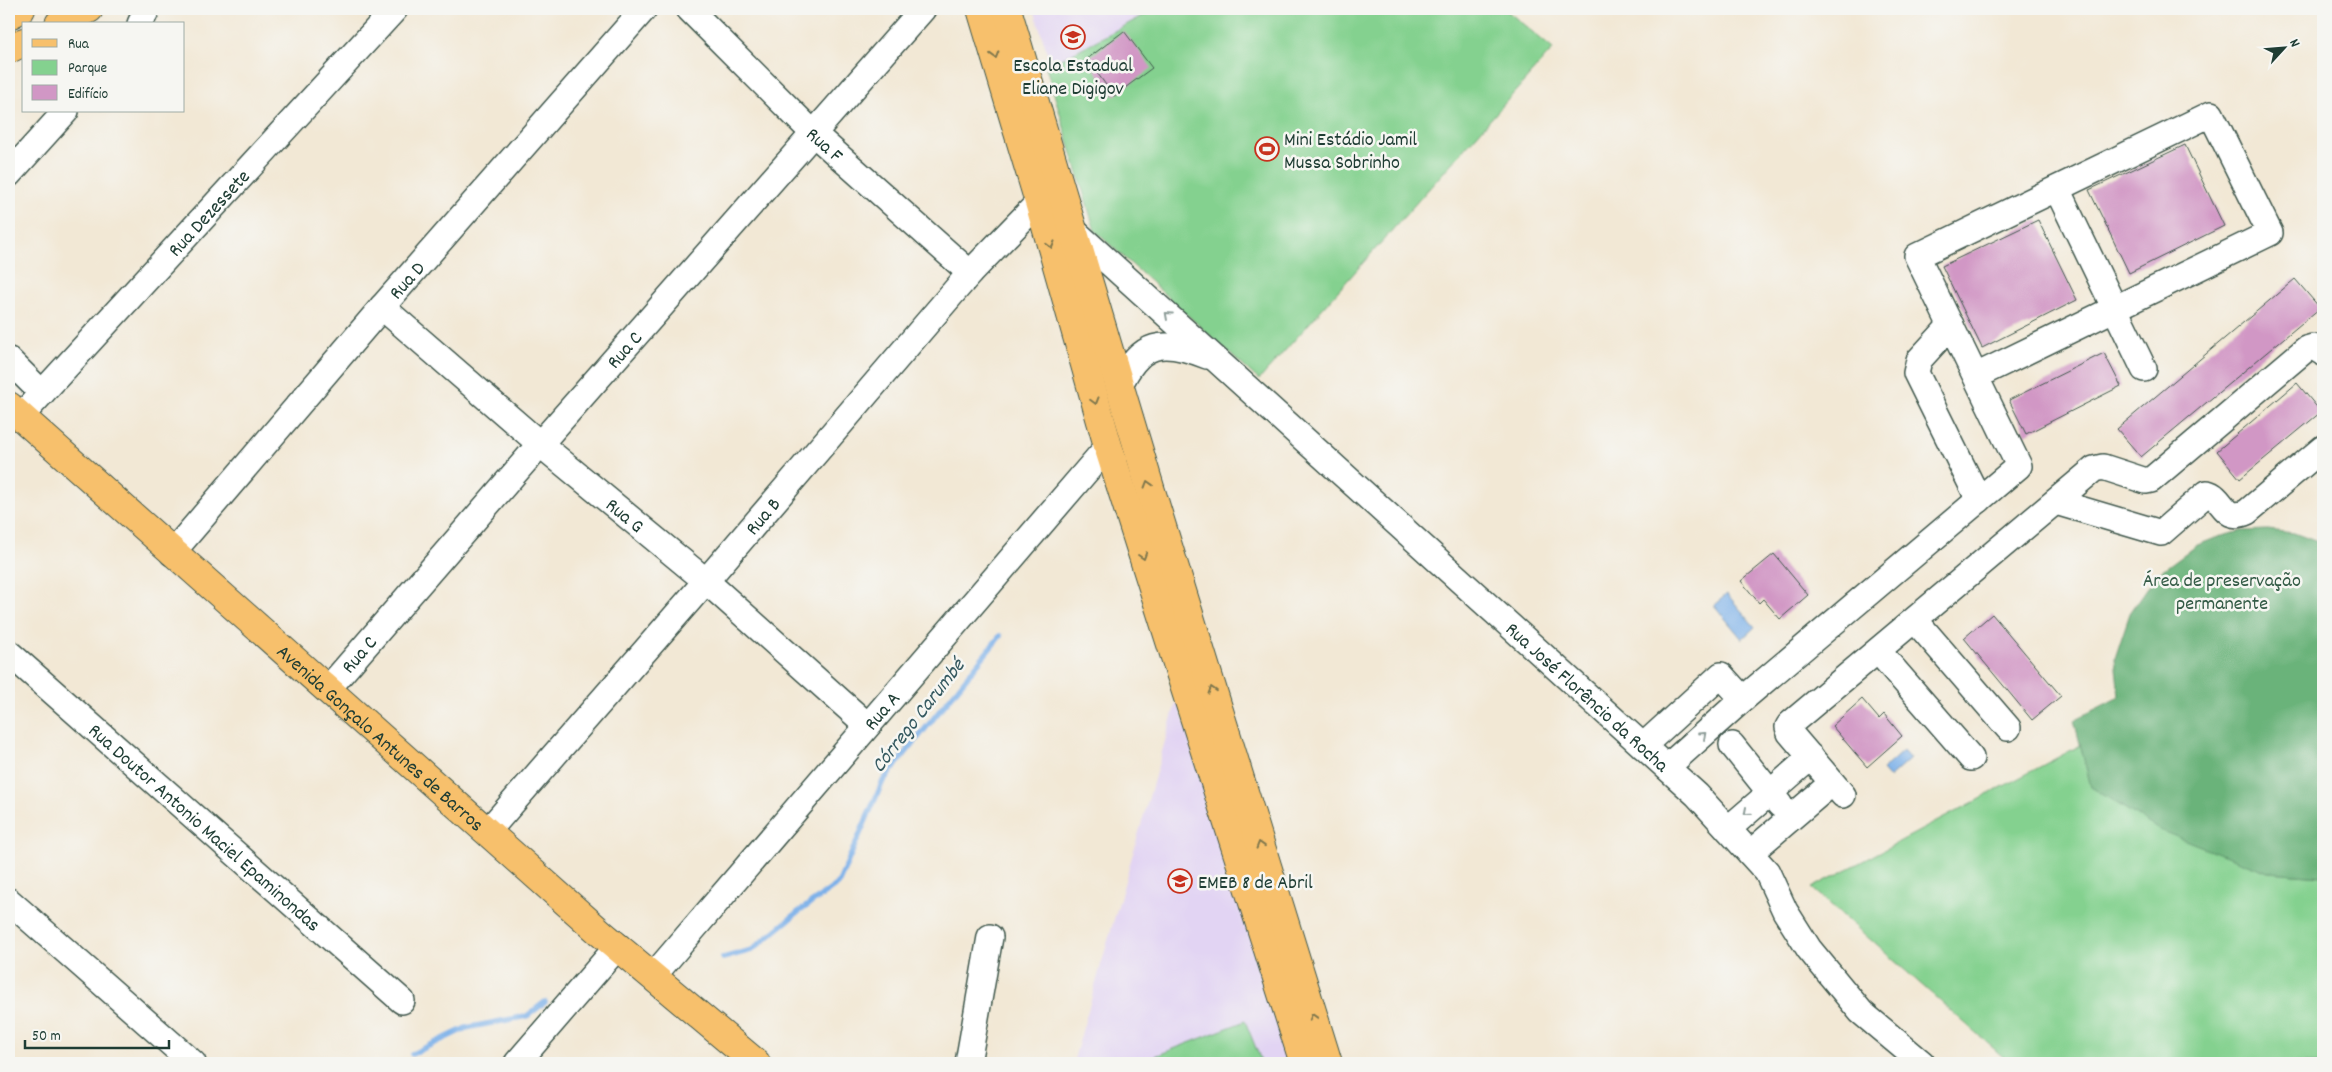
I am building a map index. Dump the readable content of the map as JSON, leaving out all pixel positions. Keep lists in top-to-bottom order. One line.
{"streets":{"main road":["Avenida Gonçalo Antunes de Barros"],"street":["Rua F","Rua Dezessete","Rua D","Rua C","Rua G","Rua B","Rua José Florêncio da Rocha","Rua A","Rua Doutor Antonio Maciel Epaminondas"]},"crossings":[["Rua F","Rua C"],["Rua F","Rua B"],["Rua Dezessete","Avenida Gonçalo Antunes de Barros"],["Rua D","Rua G"],["Rua D","Avenida Gonçalo Antunes de Barros"],["Rua C","Rua G"],["Rua C","Avenida Gonçalo Antunes de Barros"],["Rua G","Rua B"],["Rua G","Rua A"],["Rua B","Avenida Gonçalo Antunes de Barros"],["Rua A","Avenida Gonçalo Antunes de Barros"]],"water":["Córrego Carumbé"],"parks":["Área de preservação permanente"],"places":{"school or university":["Escola Estadual Eliane Digigov","EMEB 8 de Abril"],"sports":["Mini Estádio Jamil Mussa Sobrinho"]},"legend":["Rua","Parque","Edifício"],"scale_bar":"50 m","north":"top right"}
